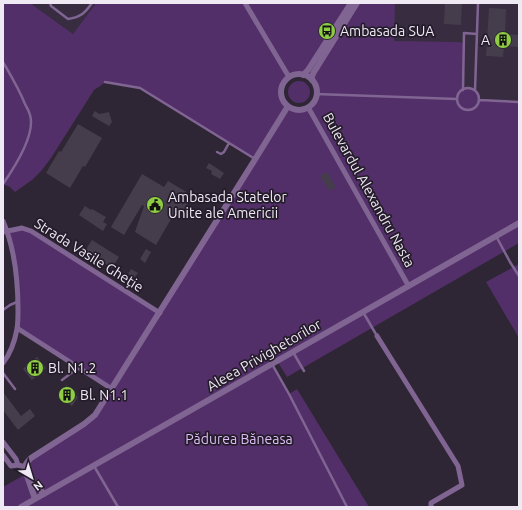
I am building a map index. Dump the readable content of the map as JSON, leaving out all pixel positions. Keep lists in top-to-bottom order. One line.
{"streets":{"street":["Bulevardul Alexandru Nasta","Strada Vasile Gheție","Aleea Privighetorilor"]},"crossings":[["Bulevardul Alexandru Nasta","Aleea Privighetorilor"]],"parks":["Pădurea Băneasa"],"places":{"bus stop":["Ambasada SUA"],"building":["A","Bl. N1.2","Bl. N1.1"],"public building":["Ambasada Statelor Unite ale Americii"]},"north":"bottom right"}
